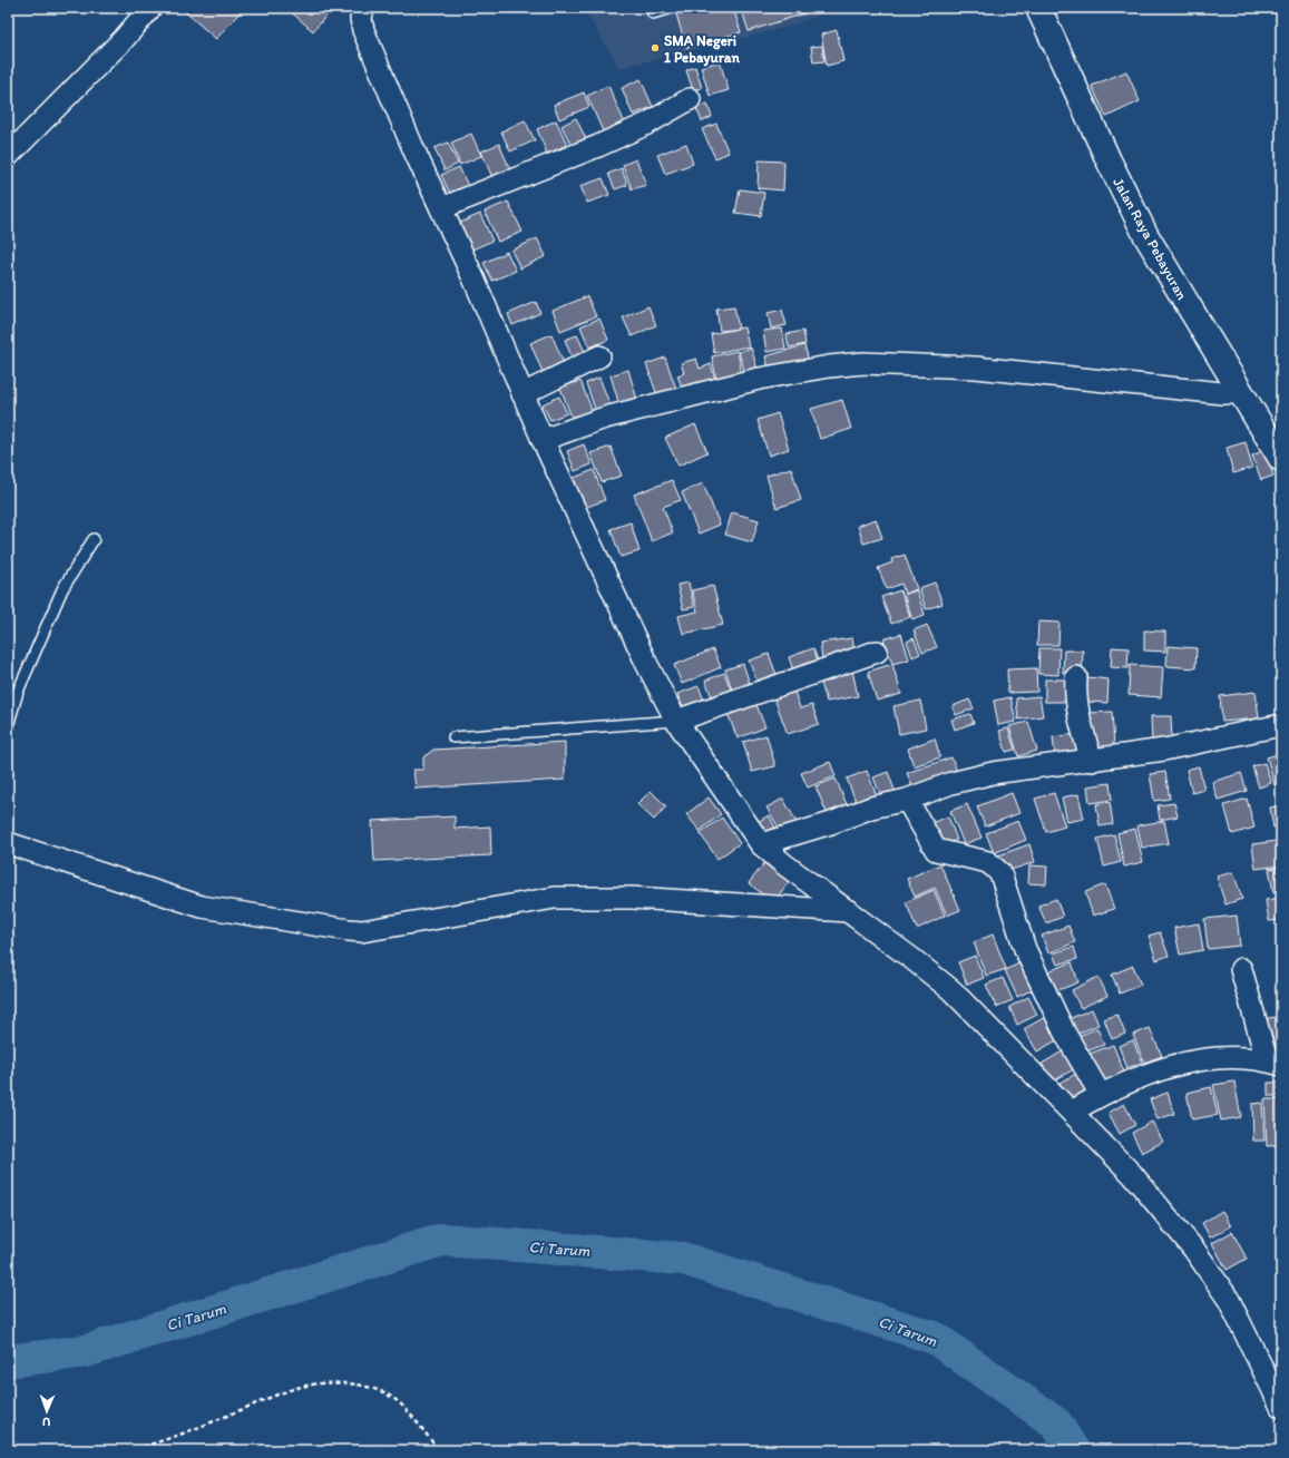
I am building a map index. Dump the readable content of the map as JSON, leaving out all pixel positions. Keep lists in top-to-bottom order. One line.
{"streets":{"main road":["Jalan Raya Pebayuran"]},"water":["Ci Tarum"],"places":["SMA Negeri 1 Pebayuran"],"north":"bottom"}
